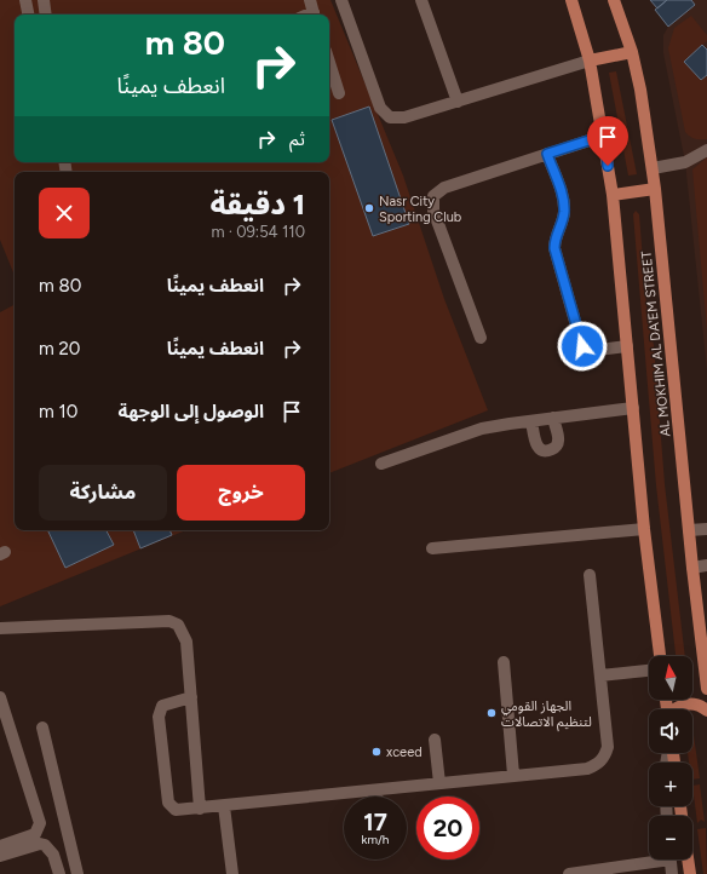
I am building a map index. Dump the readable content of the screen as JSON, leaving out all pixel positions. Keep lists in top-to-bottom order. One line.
{"streets":{"main road":["AL MOKHIM AL DA'EM STREET"]},"places":["Nasr City Sporting Club","الجهاز القومي لتنظيم الاتصالات","xceed"],"north":"top","page":{"turn":["80 m","انعطف يمينًا"],"then":"ثم","heading":["1 دقيقة","110 m · 09:54"],"list":[{"name":"انعطف يمينًا","value":"80 m"},{"name":"انعطف يمينًا","value":"20 m"},{"name":"الوصول إلى الوجهة","value":"10 m"}],"buttons":["خروج","مشاركة"],"map_buttons":["+","−"],"speed":"17 km/h","limit":"20"}}
